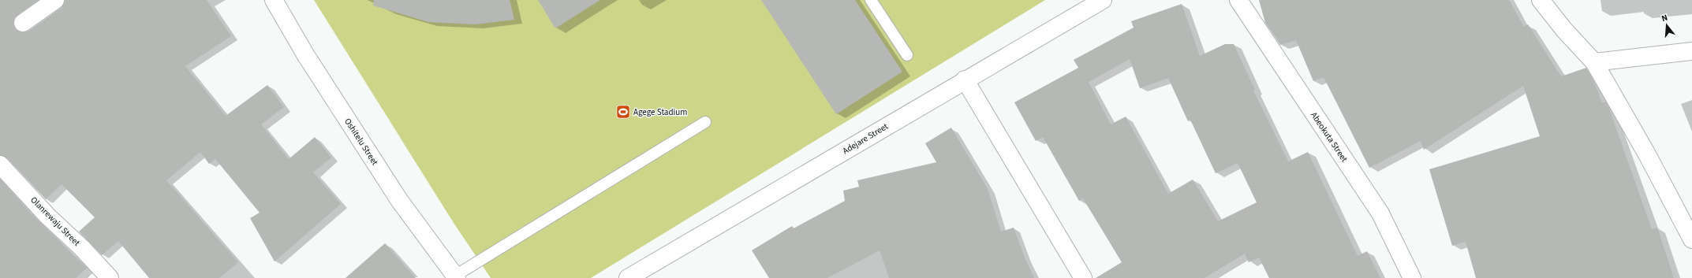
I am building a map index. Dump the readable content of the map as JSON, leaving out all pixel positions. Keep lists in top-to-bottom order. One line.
{"streets":{"street":["Abeokuta Street","Adejare Street","Oshitelu Street","Olanrewaju Street"]},"places":{"sports":["Agege Stadium"]},"north":"top"}
